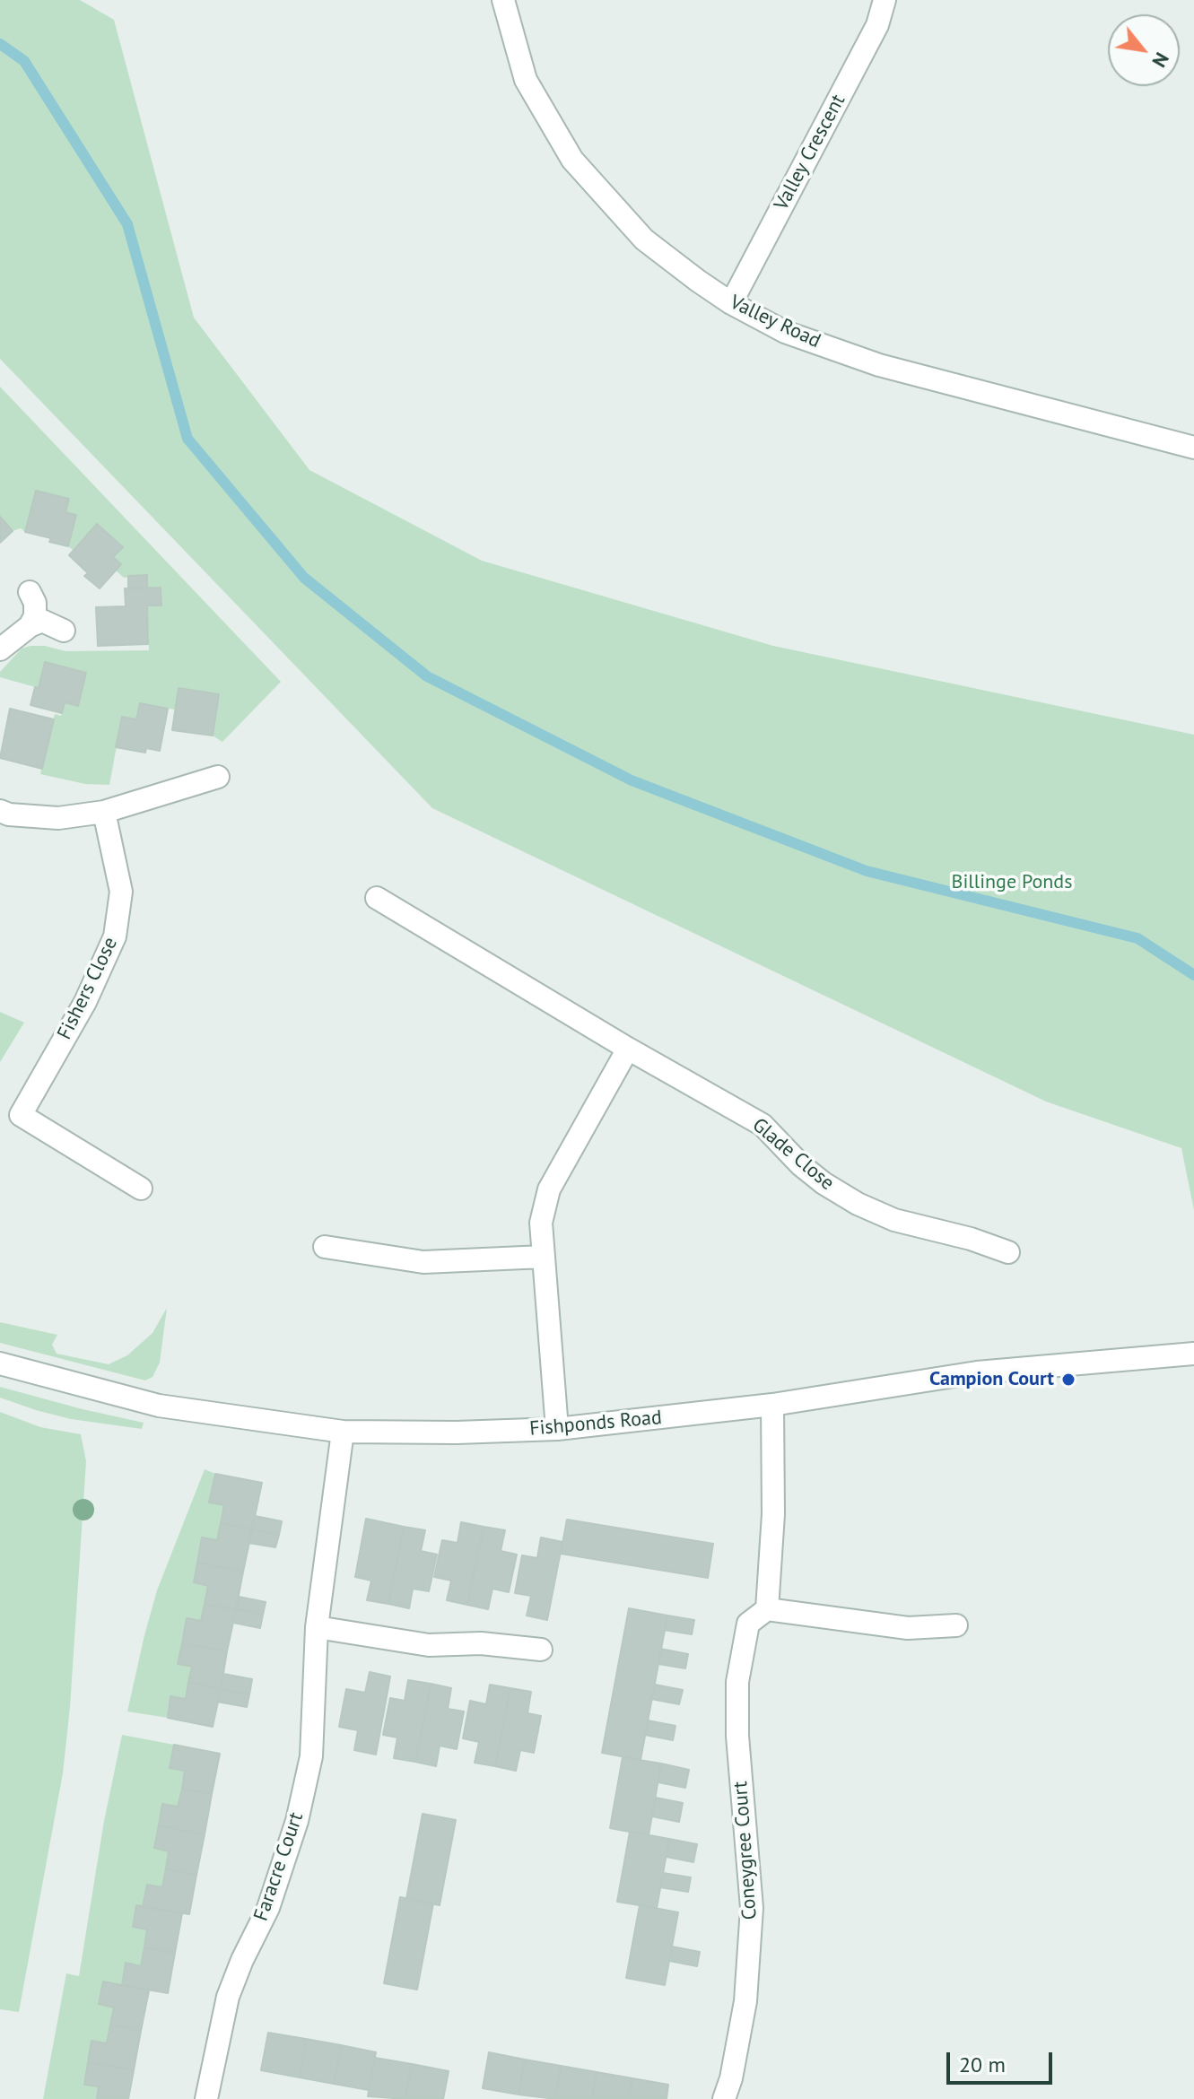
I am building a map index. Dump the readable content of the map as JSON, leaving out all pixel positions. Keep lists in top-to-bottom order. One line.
{"streets":{"street":["Valley Crescent","Valley Road","Fishers Close","Glade Close","Fishponds Road","Coneygree Court","Faracre Court"]},"crossings":[["Valley Crescent","Valley Road"],["Fishponds Road","Faracre Court"]],"parks":["Billinge Ponds"],"places":["Campion Court"],"scale_bar":"20 m","north":"bottom right"}
